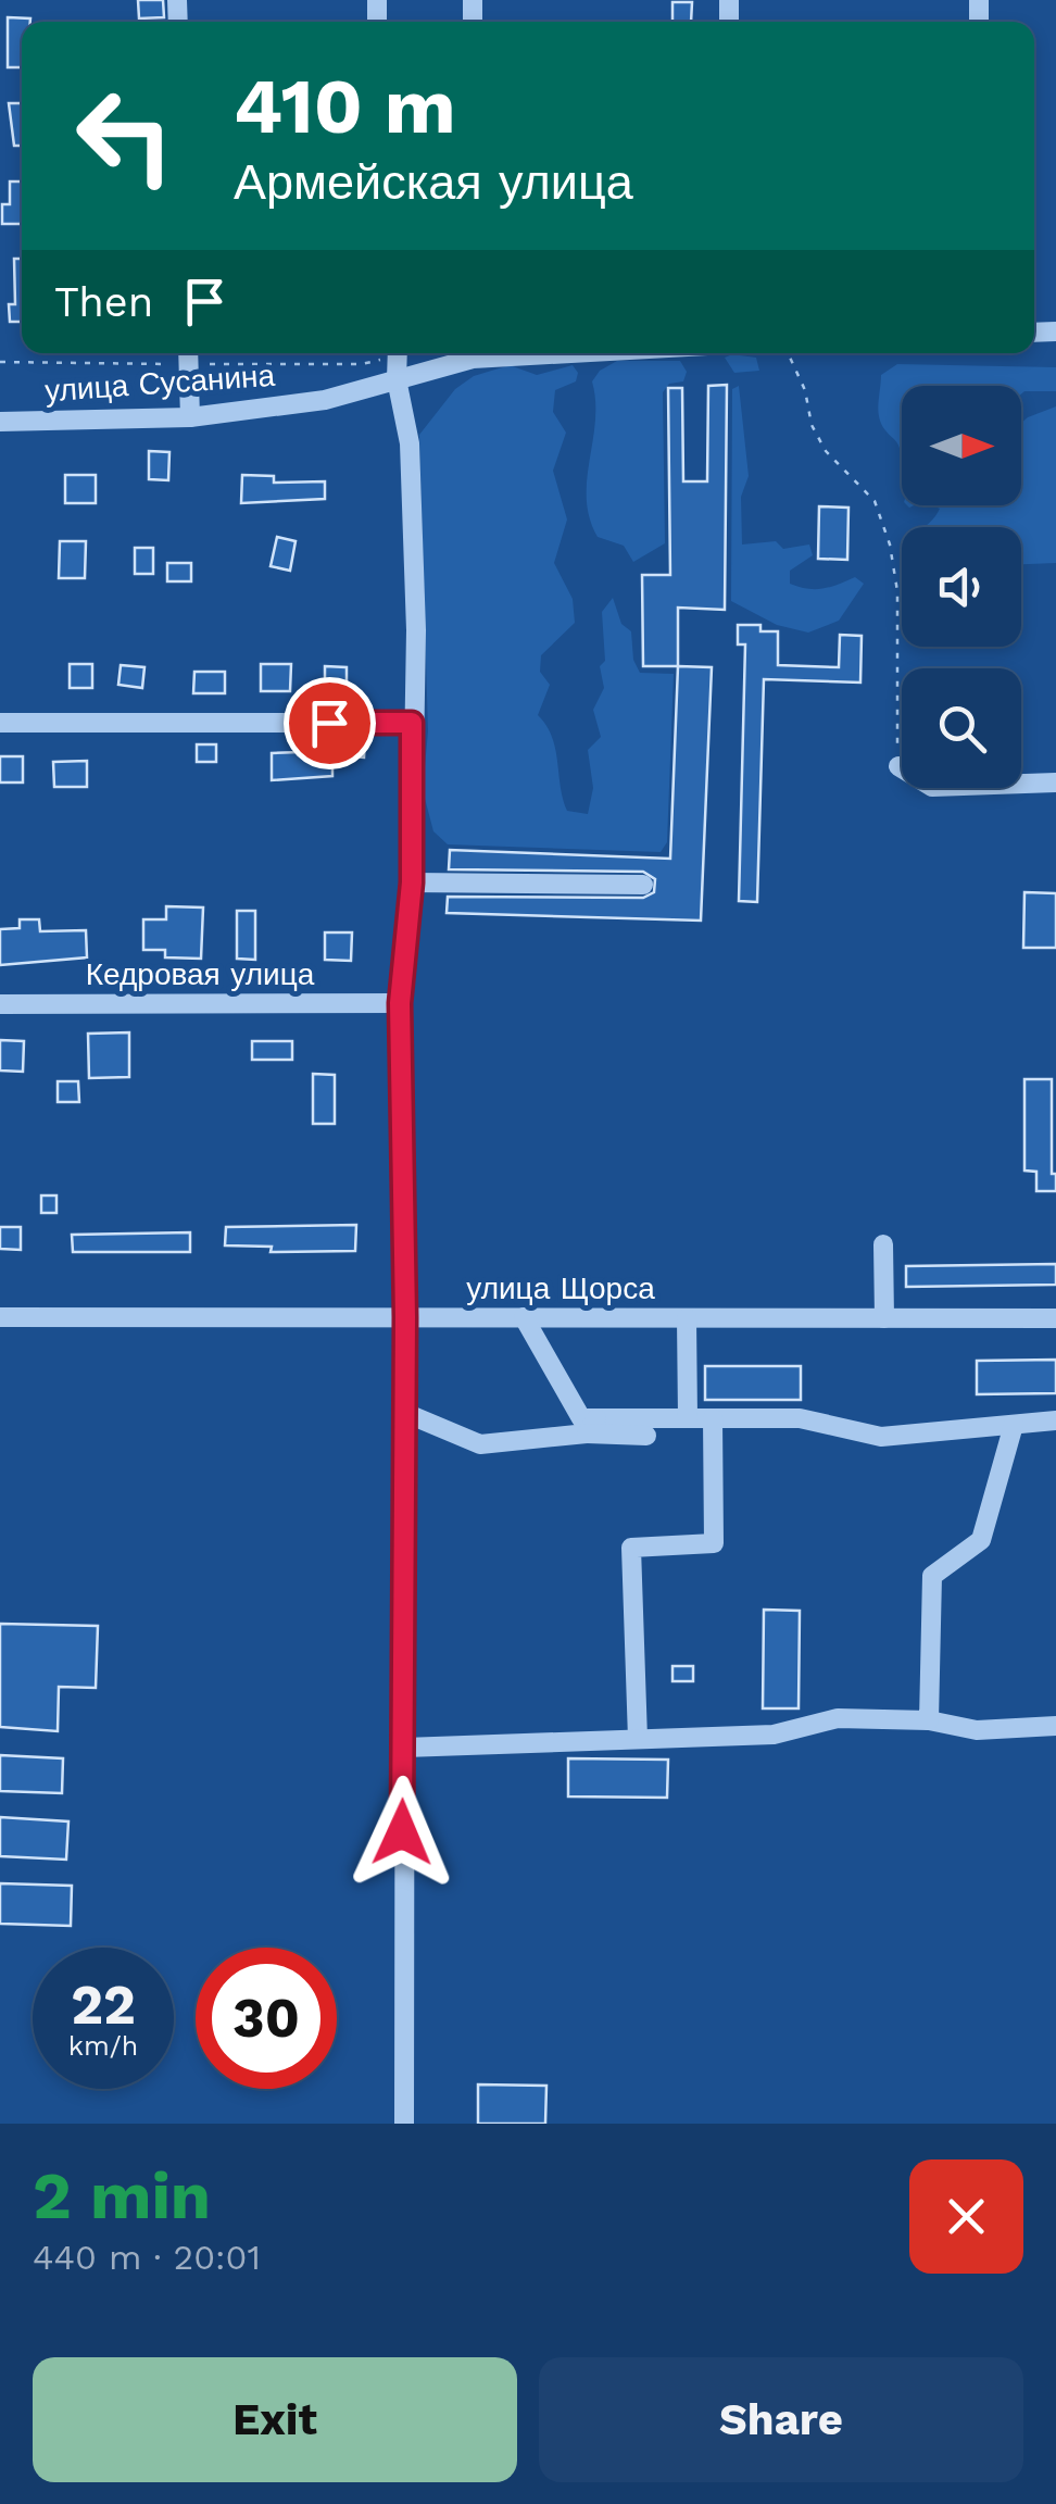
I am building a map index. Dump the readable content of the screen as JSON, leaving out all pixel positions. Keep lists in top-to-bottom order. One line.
{"streets":{"street":["улица Сусанина","Кедровая улица","улица Щорса"]},"north":"right","page":{"turn":["410 m","Армейская улица"],"then":"Then","speed":"22 km/h","limit":"30","heading":["2 min","440 m · 20:01"],"buttons":["Exit","Share"]}}
